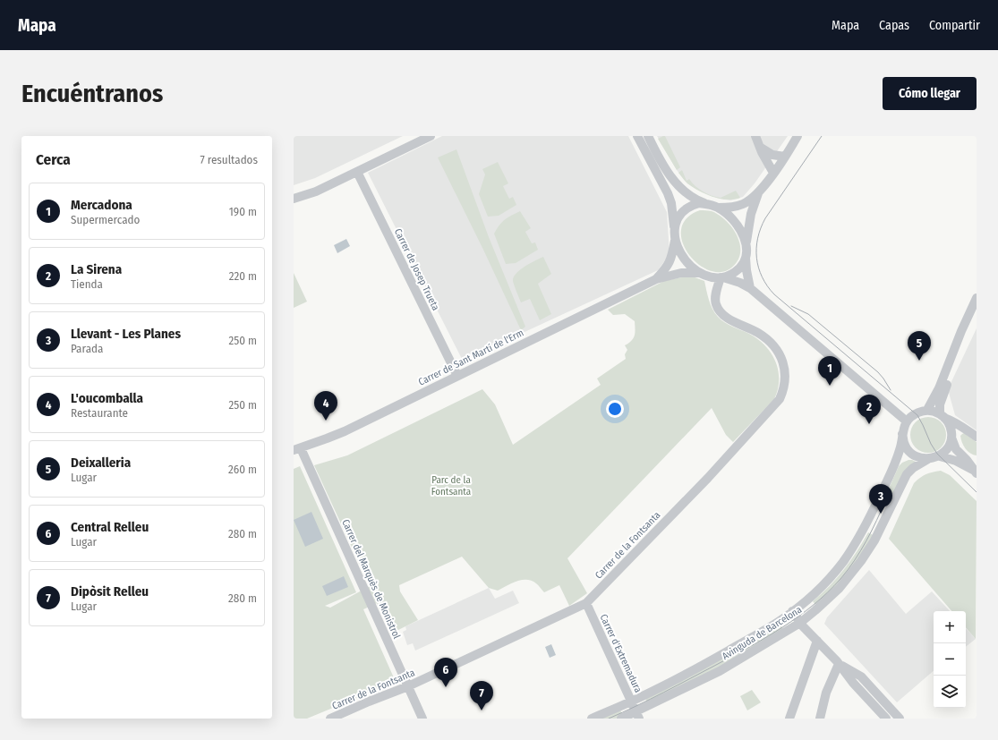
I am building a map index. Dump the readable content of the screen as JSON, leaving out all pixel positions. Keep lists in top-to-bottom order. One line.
{"streets":{"street":["Carrer de Josep Trueta","Carrer de Sant Martí de l'Erm","Carrer de la Fontsanta","Carrer del Marquès de Monistrol","Avinguda de Barcelona","Carrer d'Extremadura"]},"crossings":[["Carrer de Josep Trueta","Carrer de Sant Martí de l'Erm"],["Carrer de Sant Martí de l'Erm","Carrer de la Fontsanta"],["Carrer de Sant Martí de l'Erm","Carrer del Marquès de Monistrol"],["Carrer de la Fontsanta","Carrer del Marquès de Monistrol"],["Carrer de la Fontsanta","Carrer d'Extremadura"],["Avinguda de Barcelona","Carrer d'Extremadura"]],"parks":["Parc de la Fontsanta"],"page":{"header":"Mapa","nav":["Mapa","Capas","Compartir"],"buttons":"Cómo llegar","title":"Encuéntranos","heading":["Cerca","7 resultados"],"list":[{"mark":"1","name":"Mercadona","note":"Supermercado","value":"190 m"},{"mark":"2","name":"La Sirena","note":"Tienda","value":"220 m"},{"mark":"3","name":"Llevant - Les Planes","note":"Parada","value":"250 m"},{"mark":"4","name":"L'oucomballa","note":"Restaurante","value":"250 m"},{"mark":"5","name":"Deixalleria","note":"Lugar","value":"260 m"},{"mark":"6","name":"Central Relleu","note":"Lugar","value":"280 m"},{"mark":"7","name":"Dipòsit Relleu","note":"Lugar","value":"280 m"}],"pins":["5","1","4","2","3","6","7"],"map_buttons":["+","−"]}}
